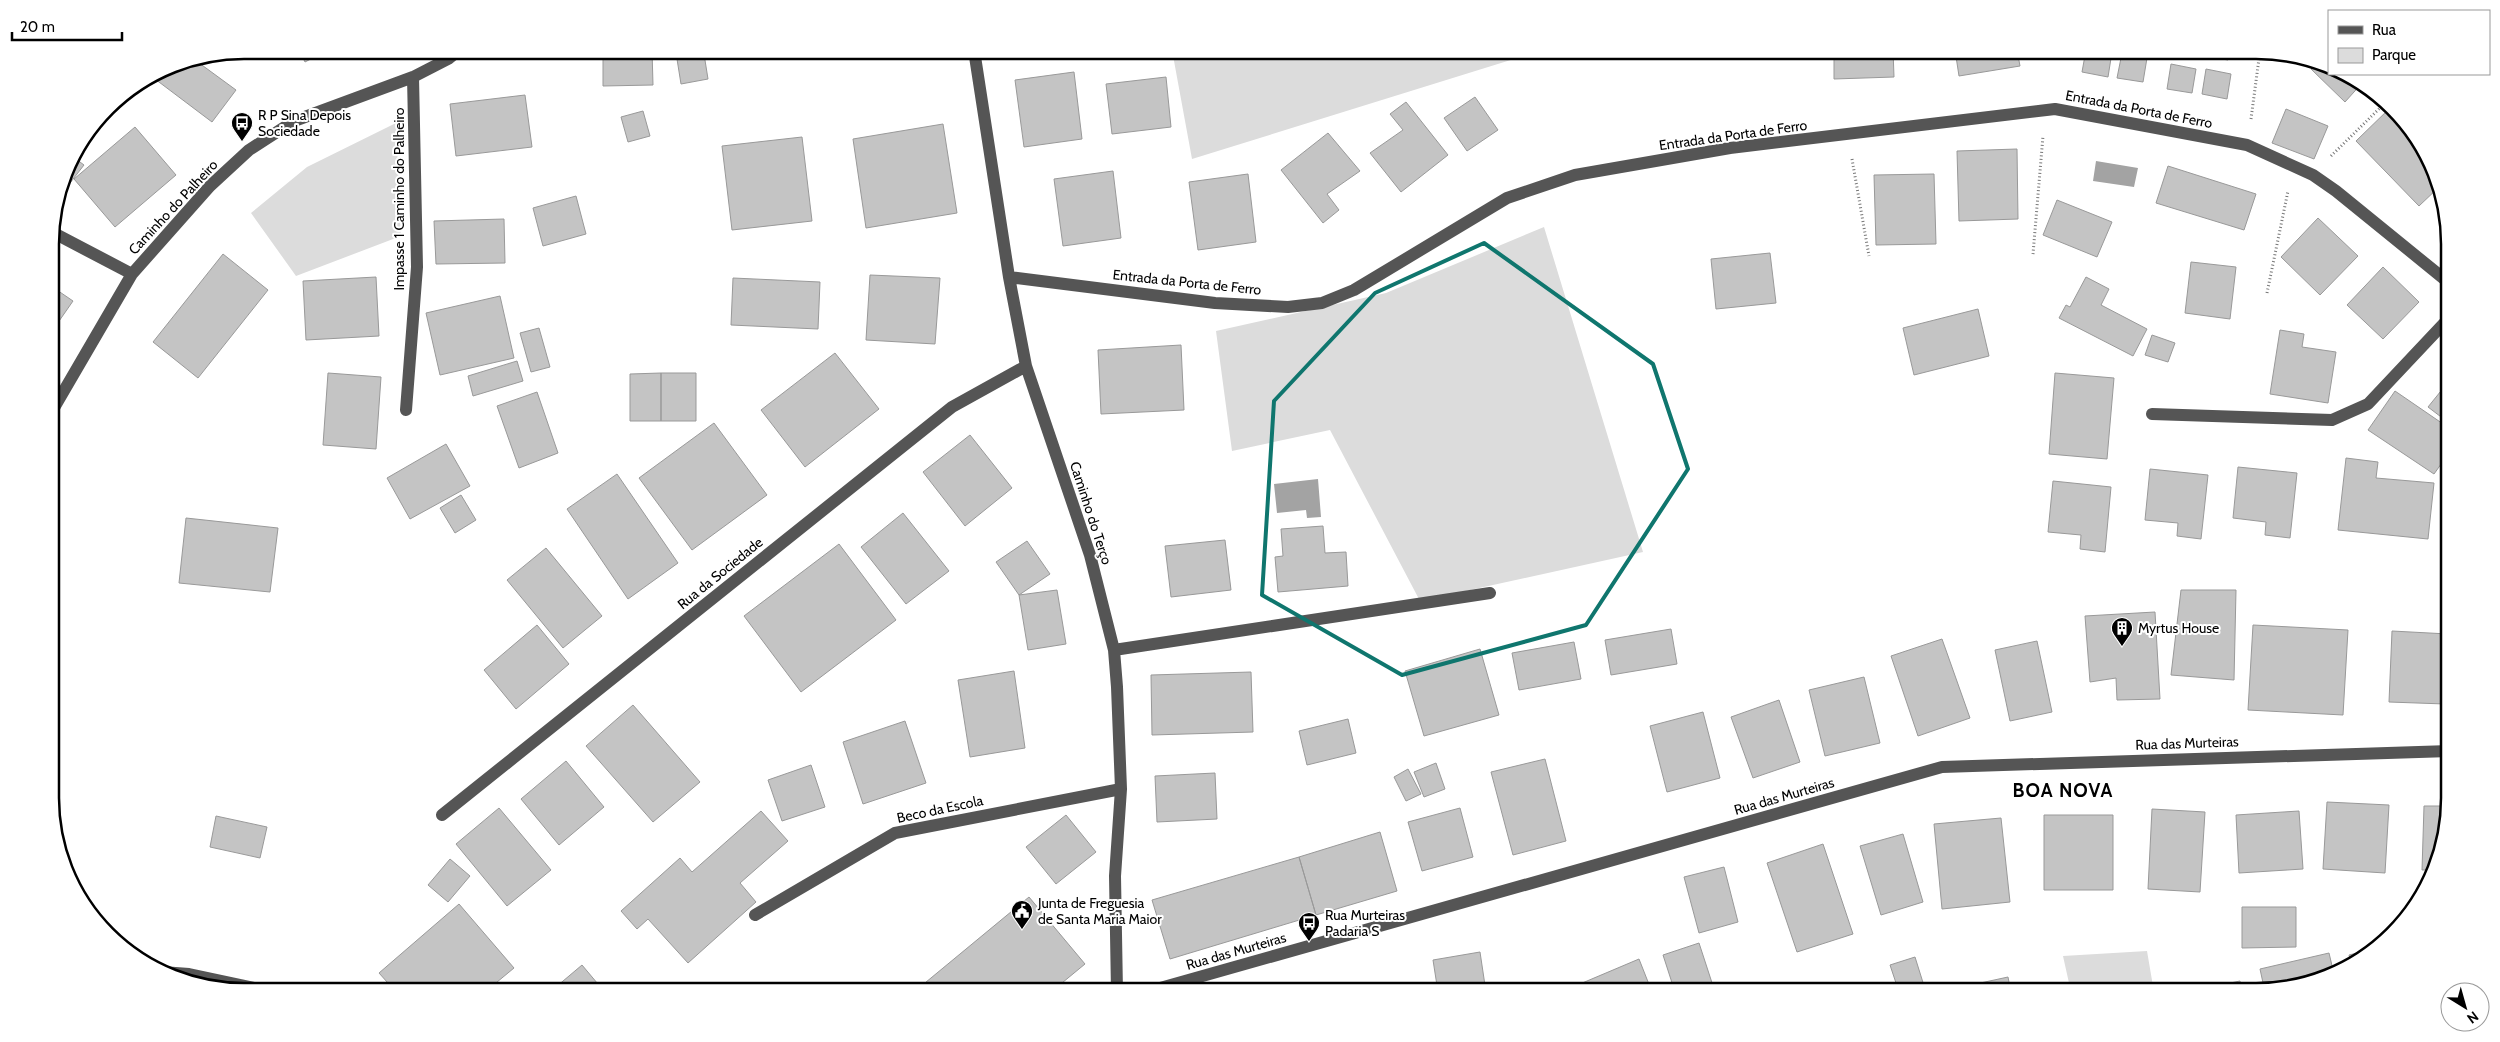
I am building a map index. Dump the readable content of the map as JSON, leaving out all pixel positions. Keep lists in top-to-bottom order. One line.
{"streets":{"street":["Entrada da Porta de Ferro","Impasse 1 Caminho do Palheiro","Caminho do Palheiro","Caminho do Terço","Rua da Sociedade","Rua das Murteiras","Beco da Escola"]},"crossings":[["Entrada da Porta de Ferro","Caminho do Terço"],["Impasse 1 Caminho do Palheiro","Caminho do Palheiro"],["Caminho do Terço","Rua da Sociedade"],["Caminho do Terço","Beco da Escola"]],"districts":["BOA NOVA"],"places":{"bus stop":["R P Sina Depois Sociedade","Rua Murteiras Padaria S"],"building":["Myrtus House"],"public building":["Junta de Freguesia de Santa Maria Maior"]},"legend":["Rua","Parque"],"scale_bar":"20 m","north":"bottom right"}
